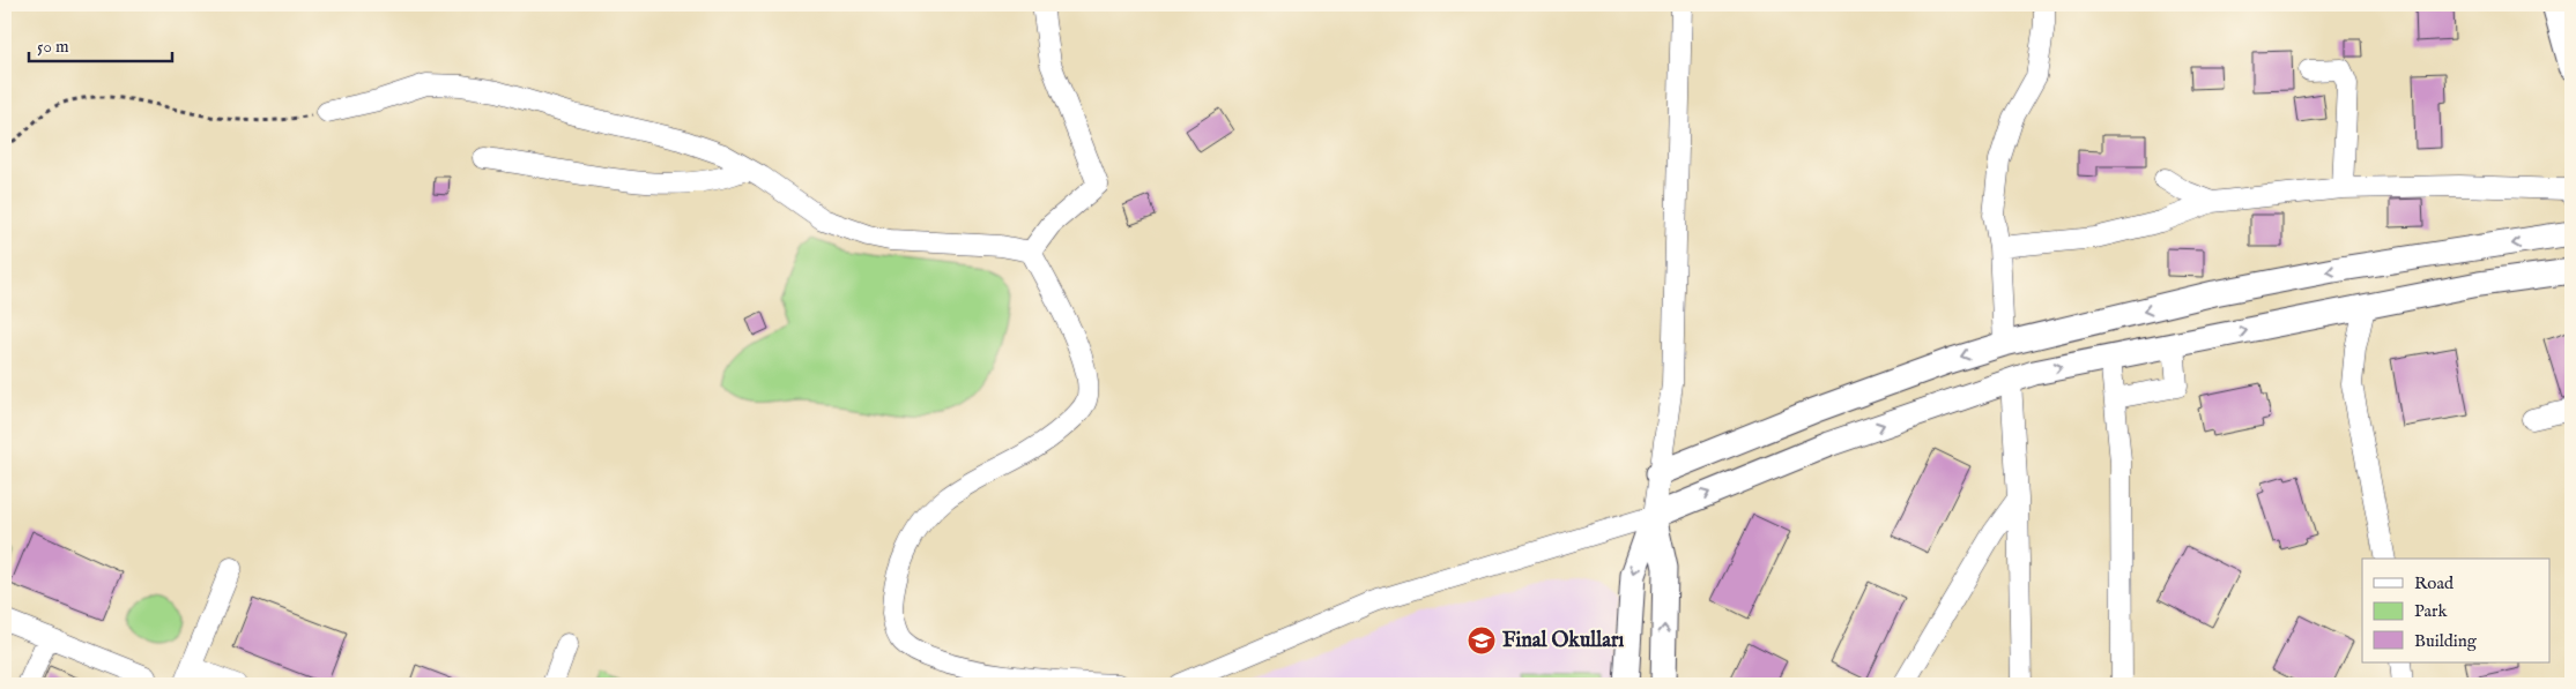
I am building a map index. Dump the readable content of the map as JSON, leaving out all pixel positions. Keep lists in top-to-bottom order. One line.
{"places":{"school or university":["Final Okulları"]},"legend":["Road","Park","Building"],"scale_bar":"50 m"}
